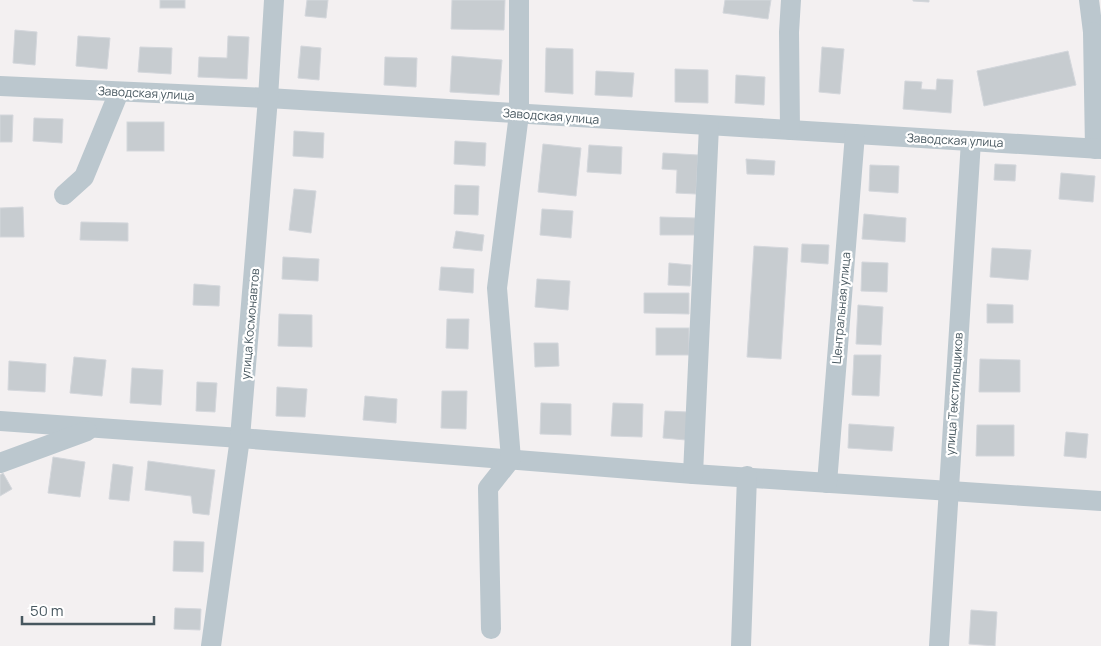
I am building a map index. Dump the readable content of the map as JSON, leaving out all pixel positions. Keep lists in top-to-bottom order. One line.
{"streets":{"street":["Заводская улица","Центральная улица","улица Космонавтов","улица Текстильщиков"]},"crossings":[["Заводская улица","Центральная улица"],["Заводская улица","улица Космонавтов"],["Заводская улица","улица Текстильщиков"]],"scale_bar":"50 m"}
